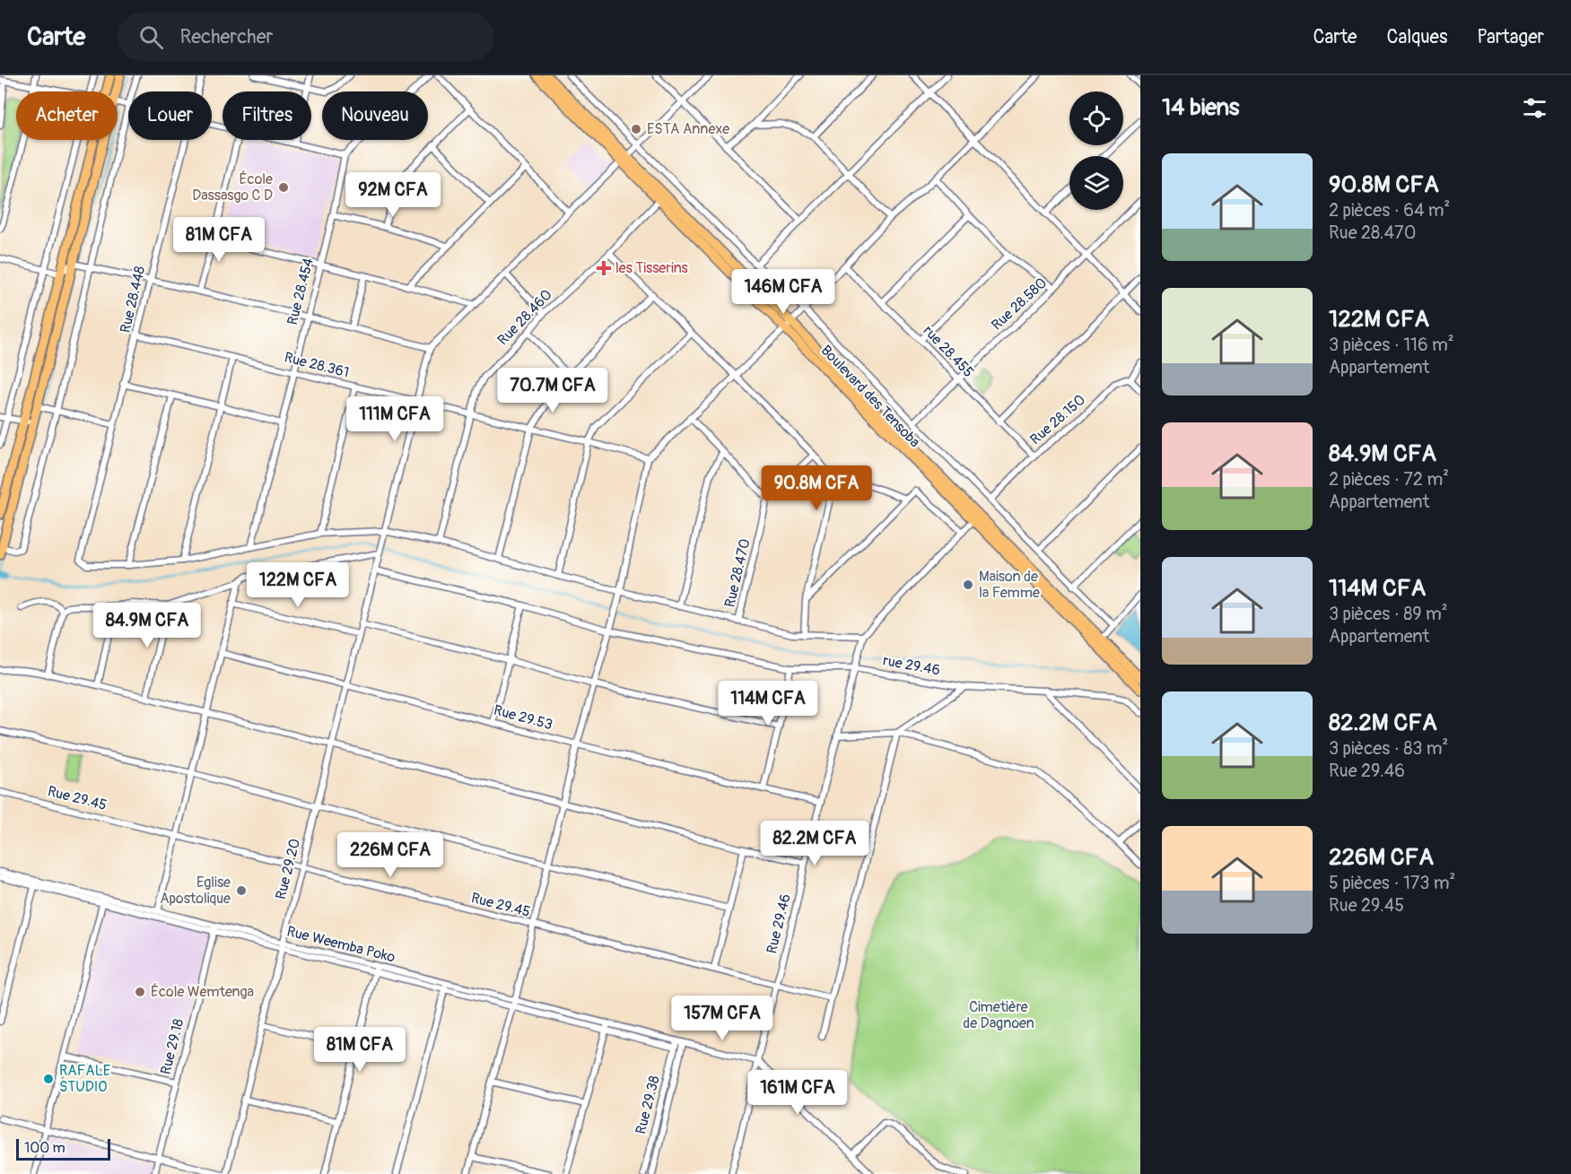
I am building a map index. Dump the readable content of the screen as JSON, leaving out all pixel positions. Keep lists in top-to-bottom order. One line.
{"streets":{"main road":["Boulevard des Tensoba"],"street":["Rue 28.454","Rue 28.448","Rue 28.580","Rue 28.460","rue 28.455","Rue 28.361","Rue 28.150","Rue 28.470","rue 29.46","Rue 29.53","Rue 29.45","Rue 29.20","Rue 29.46","Rue Weemba Poko","Rue 29.18","Rue 29.38"]},"crossings":[["Rue 28.454","Rue 28.361"],["Rue 28.448","Rue 28.361"],["Rue 28.580","rue 28.455"],["Rue 28.460","Rue 28.361"],["Rue 28.460","Boulevard des Tensoba"],["rue 28.455","Rue 28.150"],["rue 29.46","Rue 29.20"],["rue 29.46","Rue 29.46"],["Rue 29.53","Rue 29.20"],["Rue 29.53","Rue 29.46"],["Rue 29.45","Rue 29.20"],["Rue 29.45","Rue 29.46"],["Rue 29.20","Rue Weemba Poko"],["Rue 29.46","Rue Weemba Poko"],["Rue Weemba Poko","Rue 29.18"],["Rue Weemba Poko","Rue 29.38"]],"parks":["Cimetière de Dagnoen"],"places":{"other":["ESTA Annexe","École Dassasgo C D","Maison de la Femme","Eglise Apostolique","École Wemtenga","RAFALE STUDIO"],"health":["les Tisserins"]},"scale_bar":"100 m","page":{"header":"Carte","search":"Rechercher","nav":["Carte","Calques","Partager"],"heading":"14 biens","chip":["Acheter","Louer","Filtres","Nouveau"],"list":[{"name":"90.8M CFA","note":"2 pièces · 64 m² · Rue 28.470"},{"name":"122M CFA","note":"3 pièces · 116 m² · Appartement"},{"name":"84.9M CFA","note":"2 pièces · 72 m² · Appartement"},{"name":"114M CFA","note":"3 pièces · 89 m² · Appartement"},{"name":"82.2M CFA","note":"3 pièces · 83 m² · Rue 29.46"},{"name":"226M CFA","note":"5 pièces · 173 m² · Rue 29.45"}],"price":["92M CFA","81M CFA","146M CFA","70.7M CFA","111M CFA","90.8M CFA","122M CFA","84.9M CFA","114M CFA","82.2M CFA","226M CFA","157M CFA","81M CFA","161M CFA"],"scale":"100 m"}}
